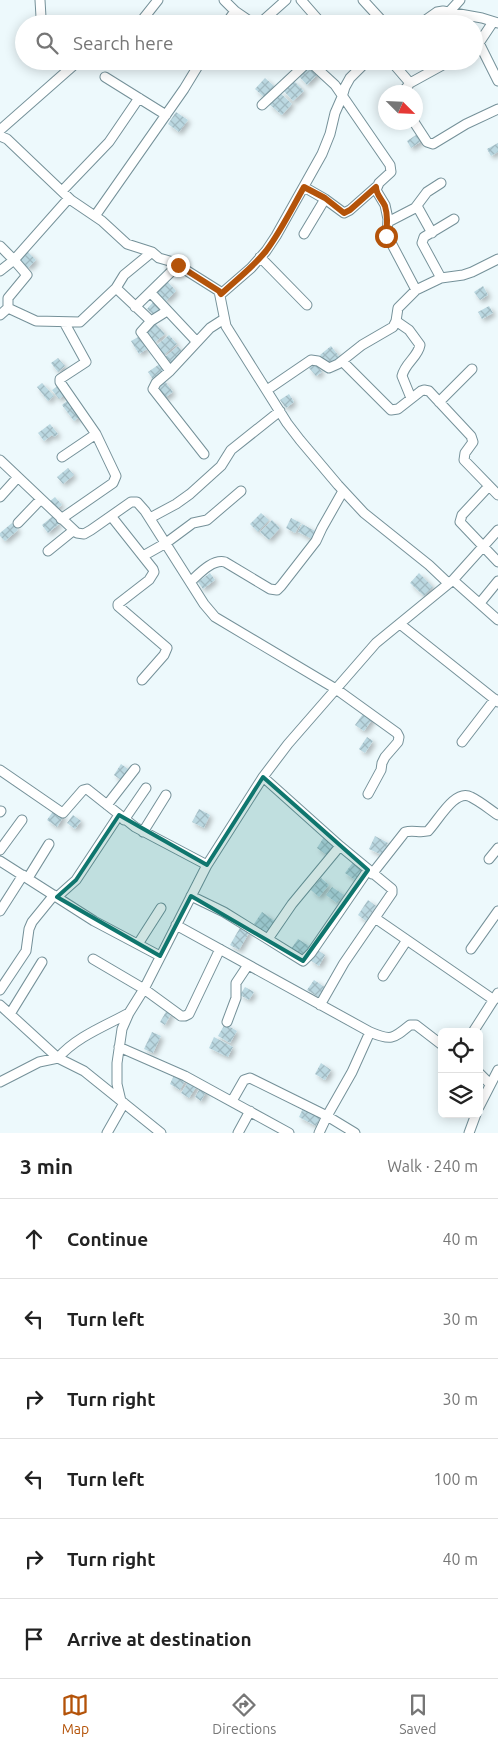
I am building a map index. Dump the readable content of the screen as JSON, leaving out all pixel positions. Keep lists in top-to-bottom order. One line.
{"north":"bottom right","page":{"search":"Search here","heading":["3 min","Walk · 240 m"],"list":[["Continue","40 m"],["Turn left","30 m"],["Turn right","30 m"],["Turn left","100 m"],["Turn right","40 m"],"Arrive at destination"],"nav":["Map","Directions","Saved"]}}
